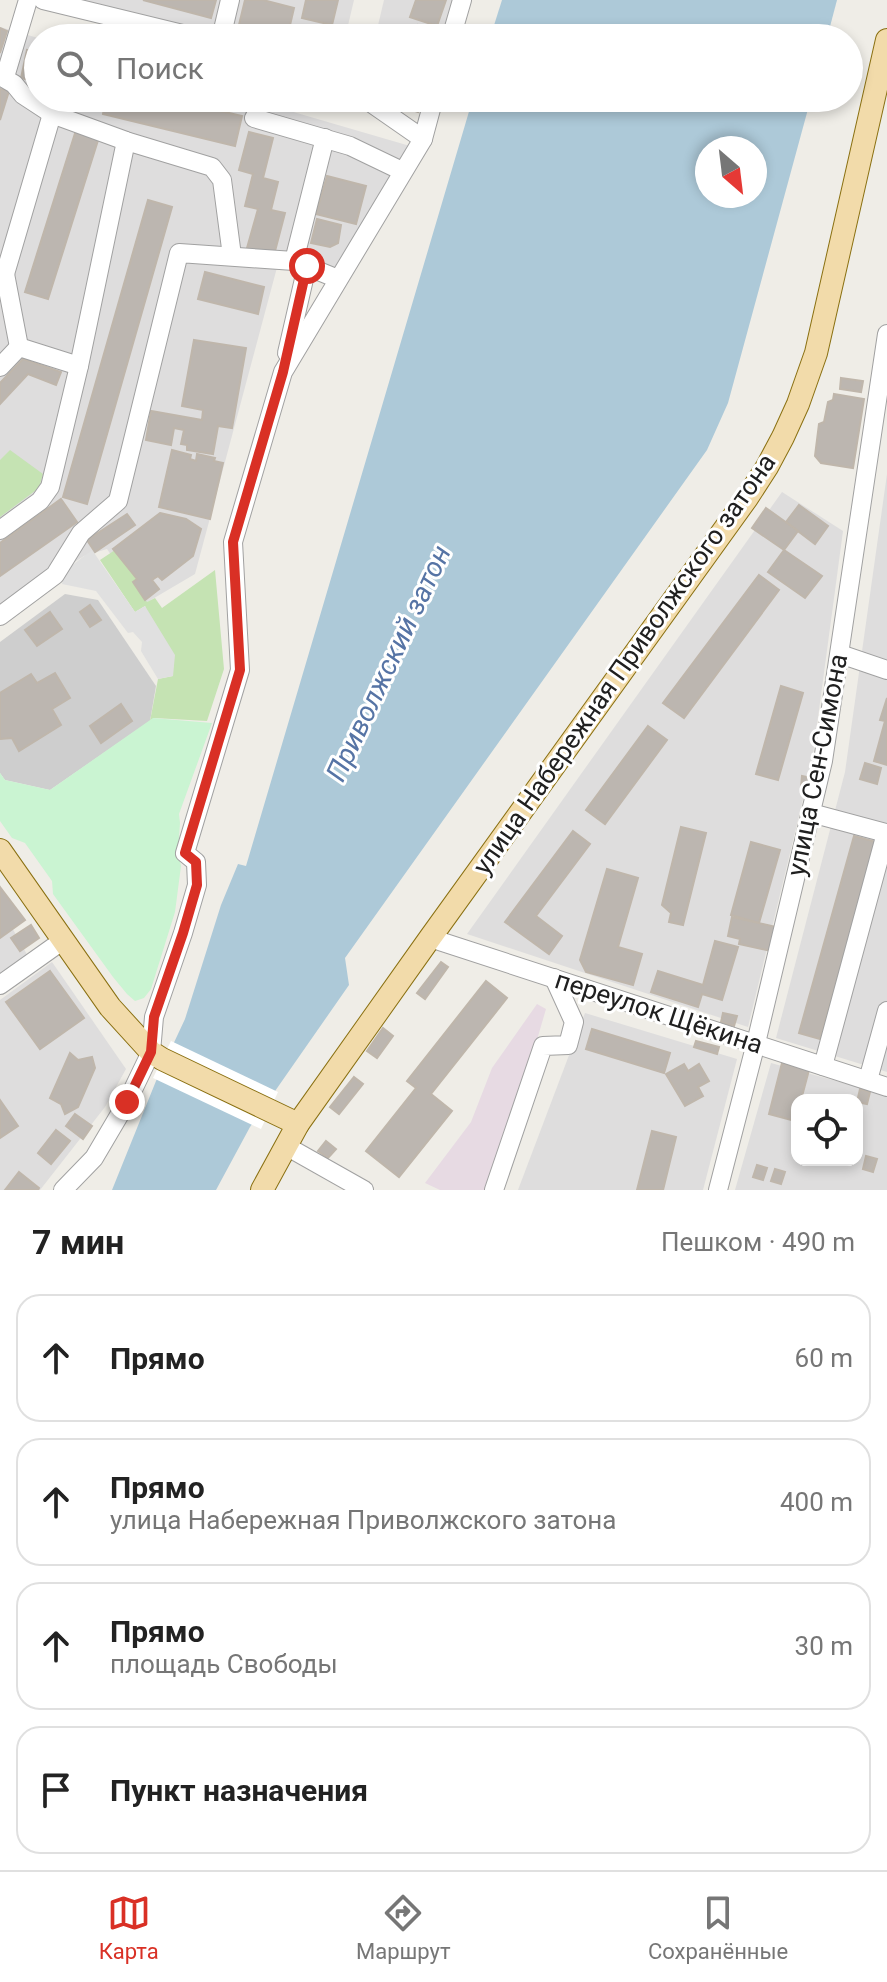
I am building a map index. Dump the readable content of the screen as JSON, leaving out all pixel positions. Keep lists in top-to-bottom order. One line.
{"streets":{"main road":["улица Набережная Приволжского затона"],"street":["улица Сен-Симона","переулок Щёкина"]},"crossings":[["улица Набережная Приволжского затона","переулок Щёкина"],["улица Сен-Симона","переулок Щёкина"]],"water":["Приволжский затон"],"north":"bottom right","page":{"search":"Поиск","heading":["7 мин","Пешком · 490 m"],"list":[["Прямо","60 m"],["Прямо","улица Набережная Приволжского затона","400 m"],["Прямо","площадь Свободы","30 m"],"Пункт назначения"],"nav":["Карта","Маршрут","Сохранённые"]}}
